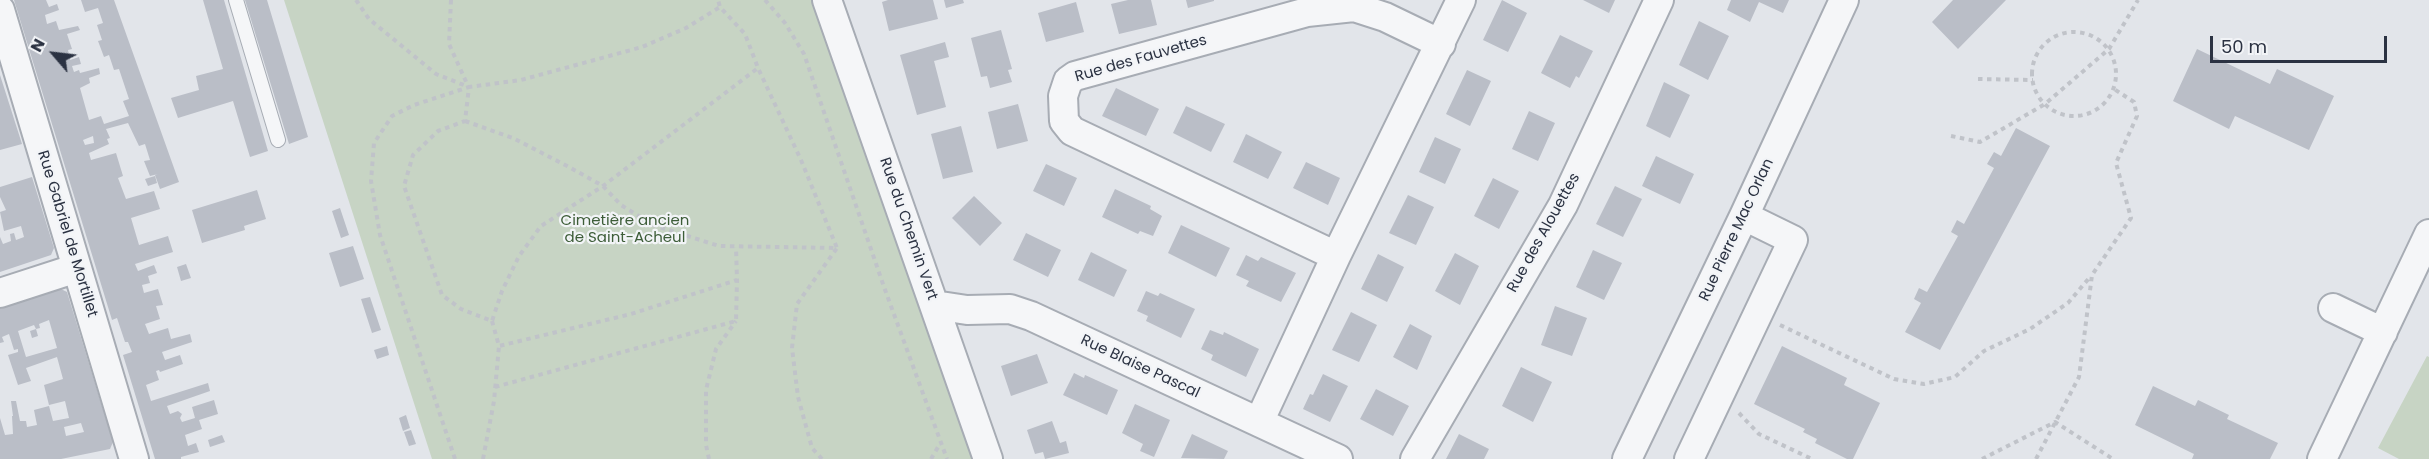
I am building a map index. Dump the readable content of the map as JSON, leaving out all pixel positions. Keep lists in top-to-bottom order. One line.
{"streets":{"street":["Rue des Fauvettes","Rue du Chemin Vert","Rue Pierre Mac Orlan","Rue des Alouettes","Rue Gabriel de Mortillet","Rue Blaise Pascal"]},"crossings":[["Rue du Chemin Vert","Rue Blaise Pascal"]],"parks":["Cimetière ancien de Saint-Acheul"],"scale_bar":"50 m","north":"top left"}
